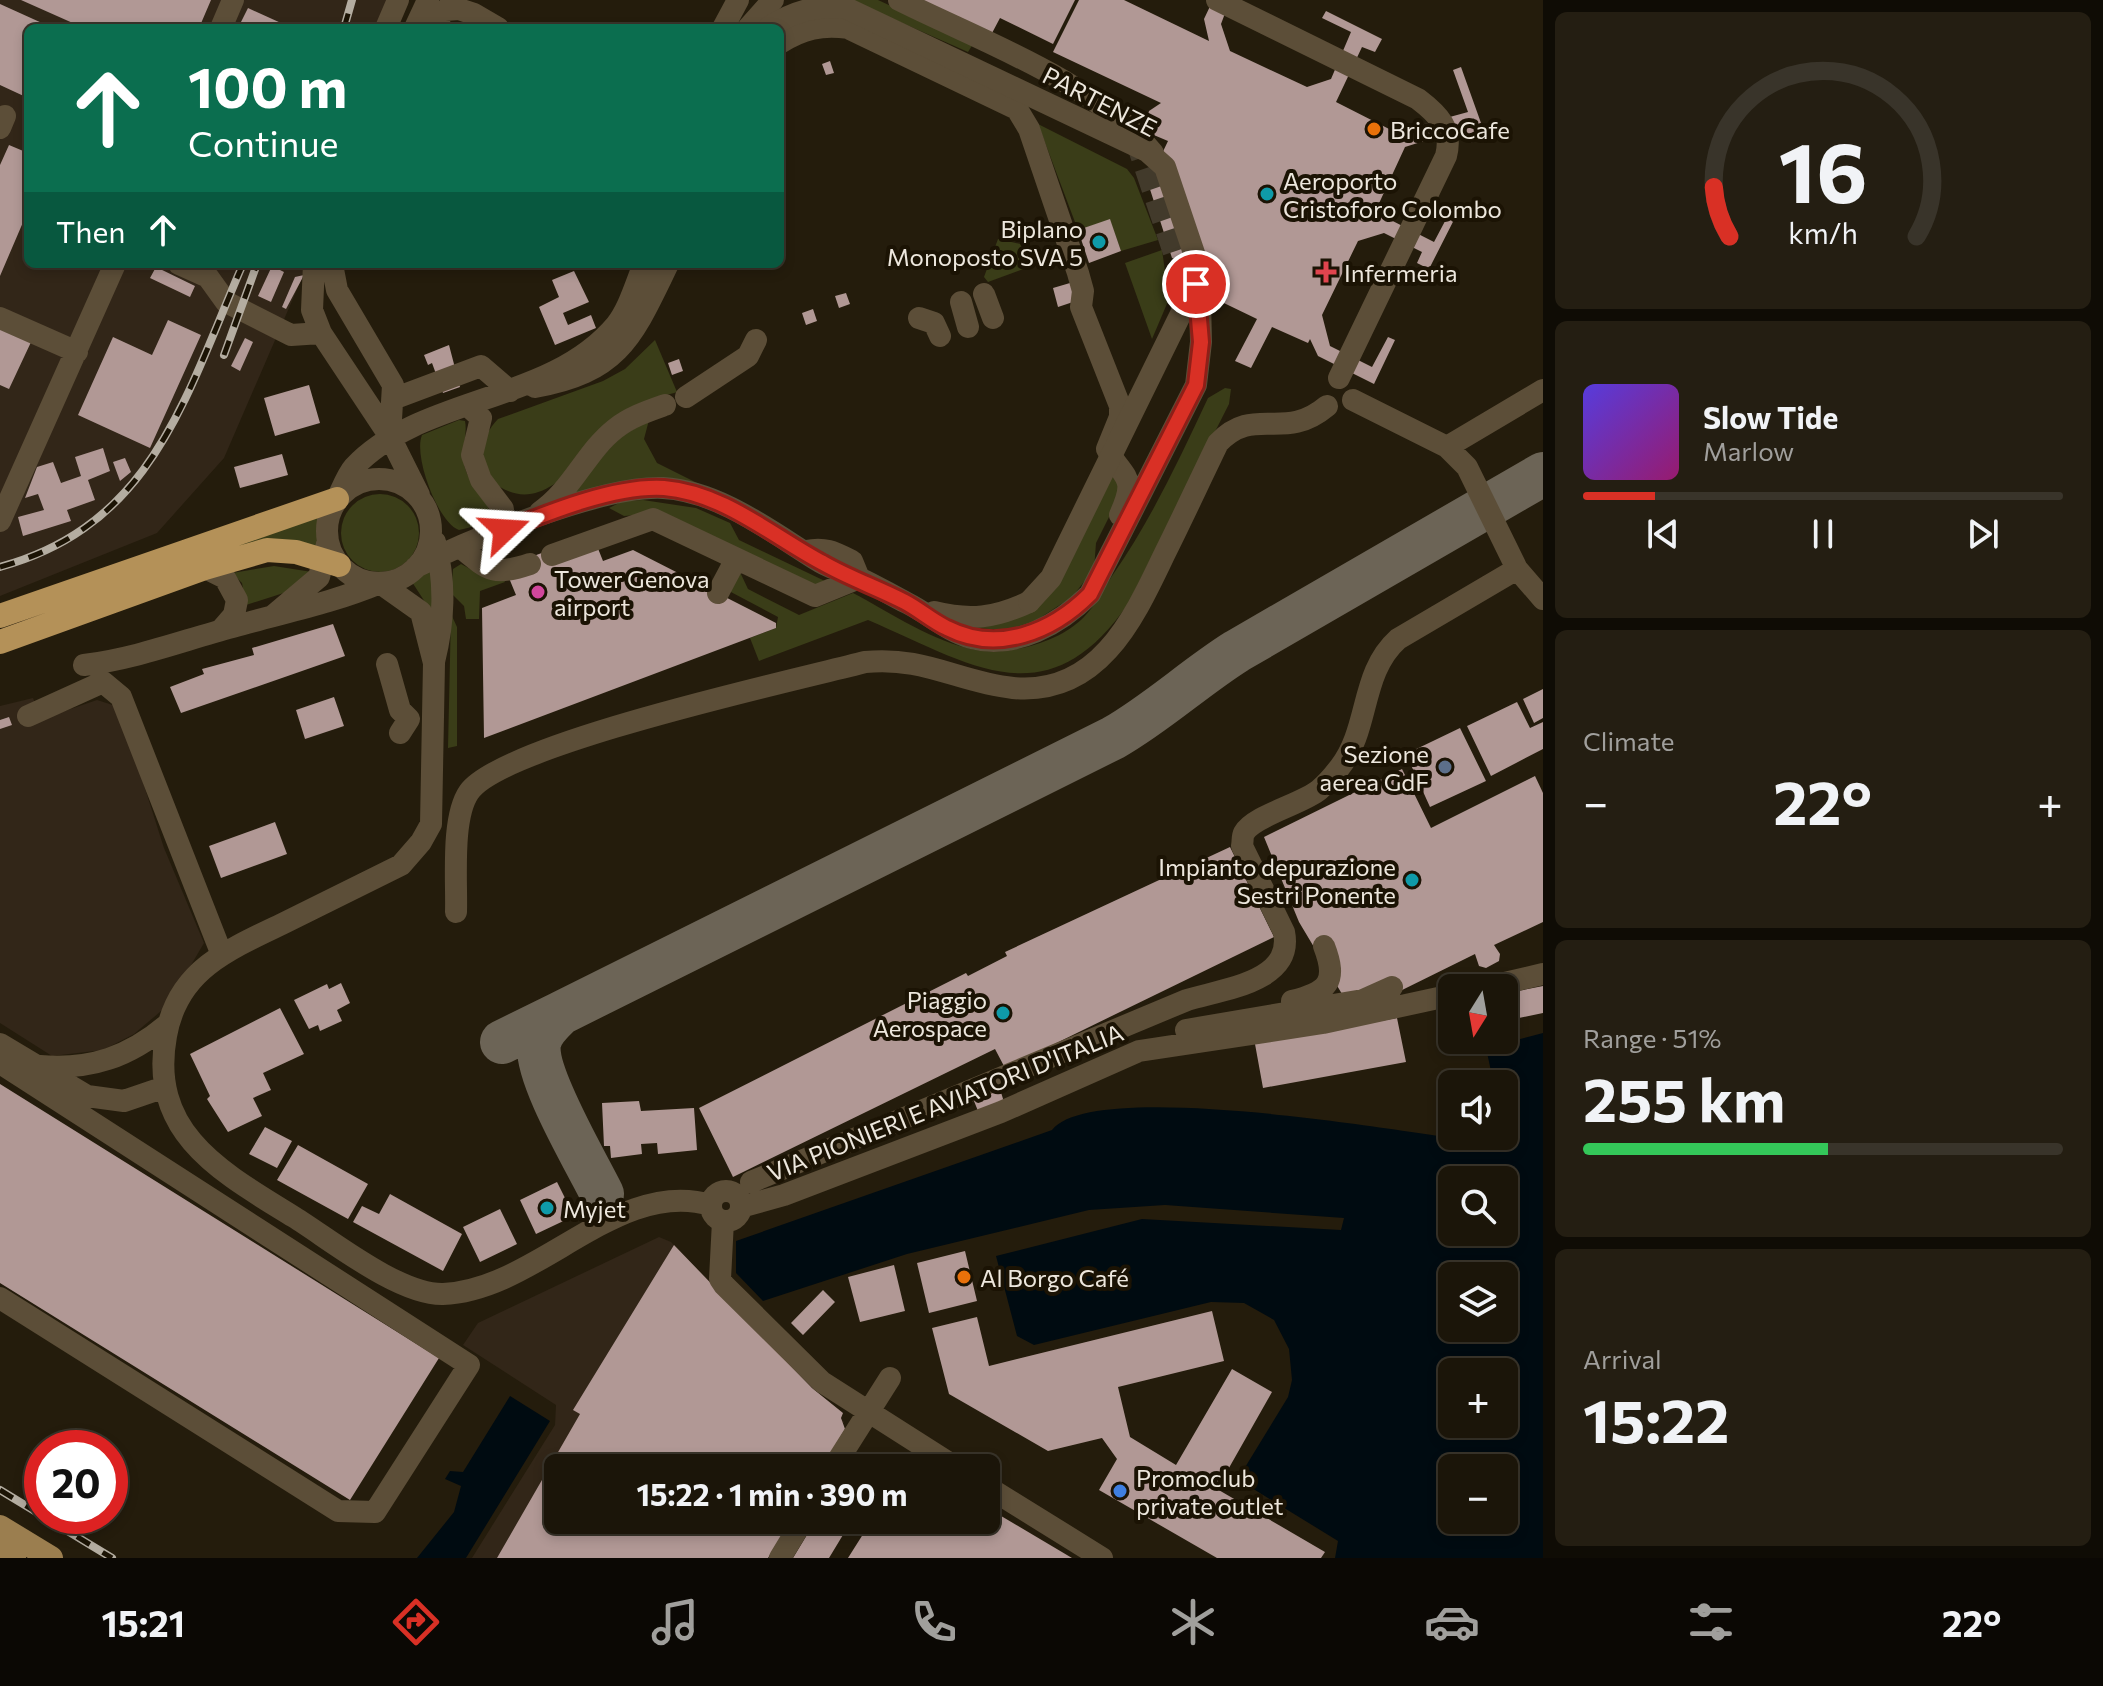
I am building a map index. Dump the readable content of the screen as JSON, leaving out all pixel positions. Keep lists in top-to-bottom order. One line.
{"streets":{"street":["PARTENZE","VIA PIONIERI E AVIATORI D'ITALIA"]},"places":{"other":["BriccoCafe","Aeroporto Cristoforo Colombo","Biplano Monoposto SVA 5","Tower Genova airport","Sezione aerea GdF","Impianto depurazione Sestri Ponente","Piaggio Aerospace","Myjet","Al Borgo Café","Promoclub private outlet"],"health":["Infermeria"]},"north":"bottom","page":{"turn":["100 m","Continue"],"then":"Then","song":["Slow Tide","Marlow"],"tile":["Climate",["Range · 51%","255 km"],["Arrival","15:22"]],"heat":["−","22°","+"],"map_buttons":["+","−"],"limit":"20","trip":"15:22 · 1 min · 390 m","tabs":["15:21","22°"],"gauge":["16","km/h"]}}
